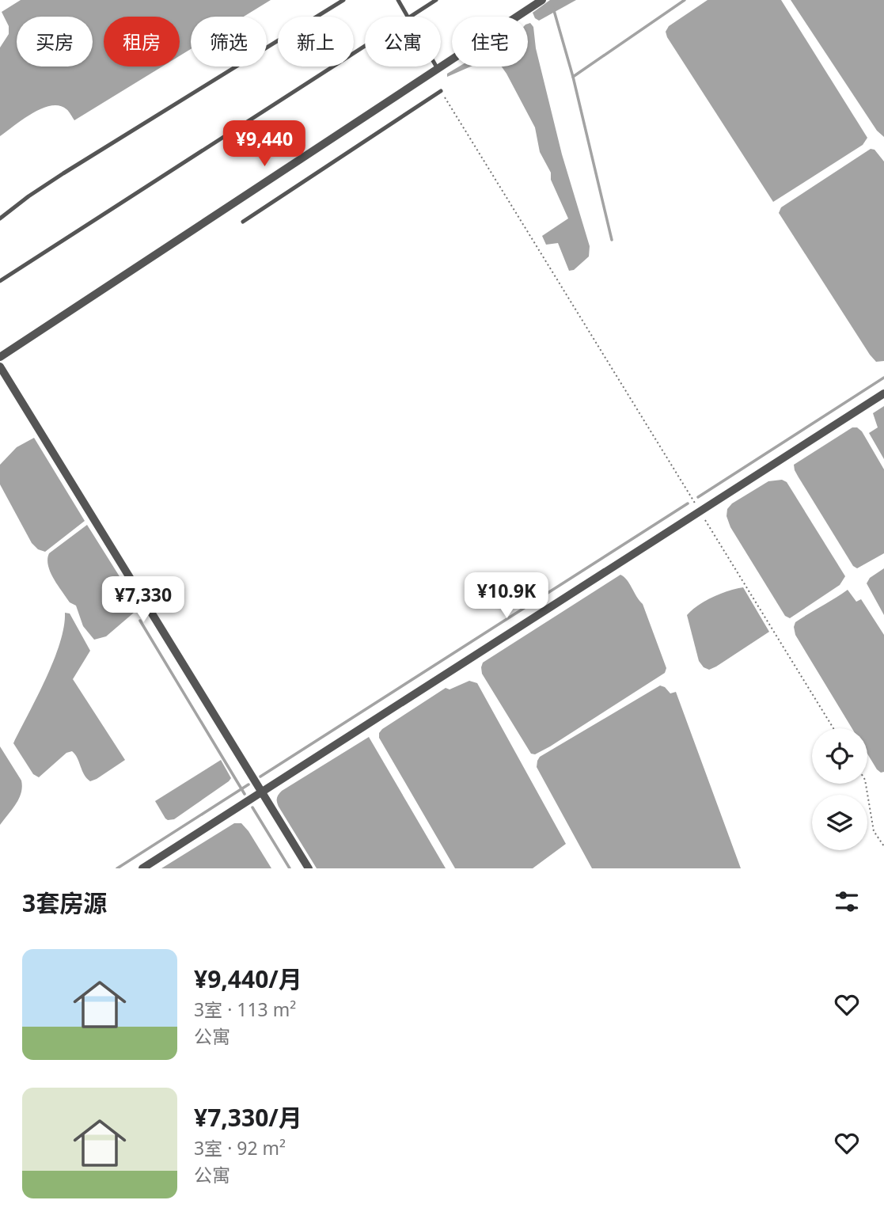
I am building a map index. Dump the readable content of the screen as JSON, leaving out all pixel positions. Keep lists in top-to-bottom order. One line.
{"page":{"chip":["买房","租房","筛选","新上","公寓","住宅"],"price":["¥9,440","¥10.9K","¥7,330"],"heading":"3套房源","list":[{"name":"¥9,440/月","note":"3室 · 113 m² · 公寓"},{"name":"¥7,330/月","note":"3室 · 92 m² · 公寓"}]}}
